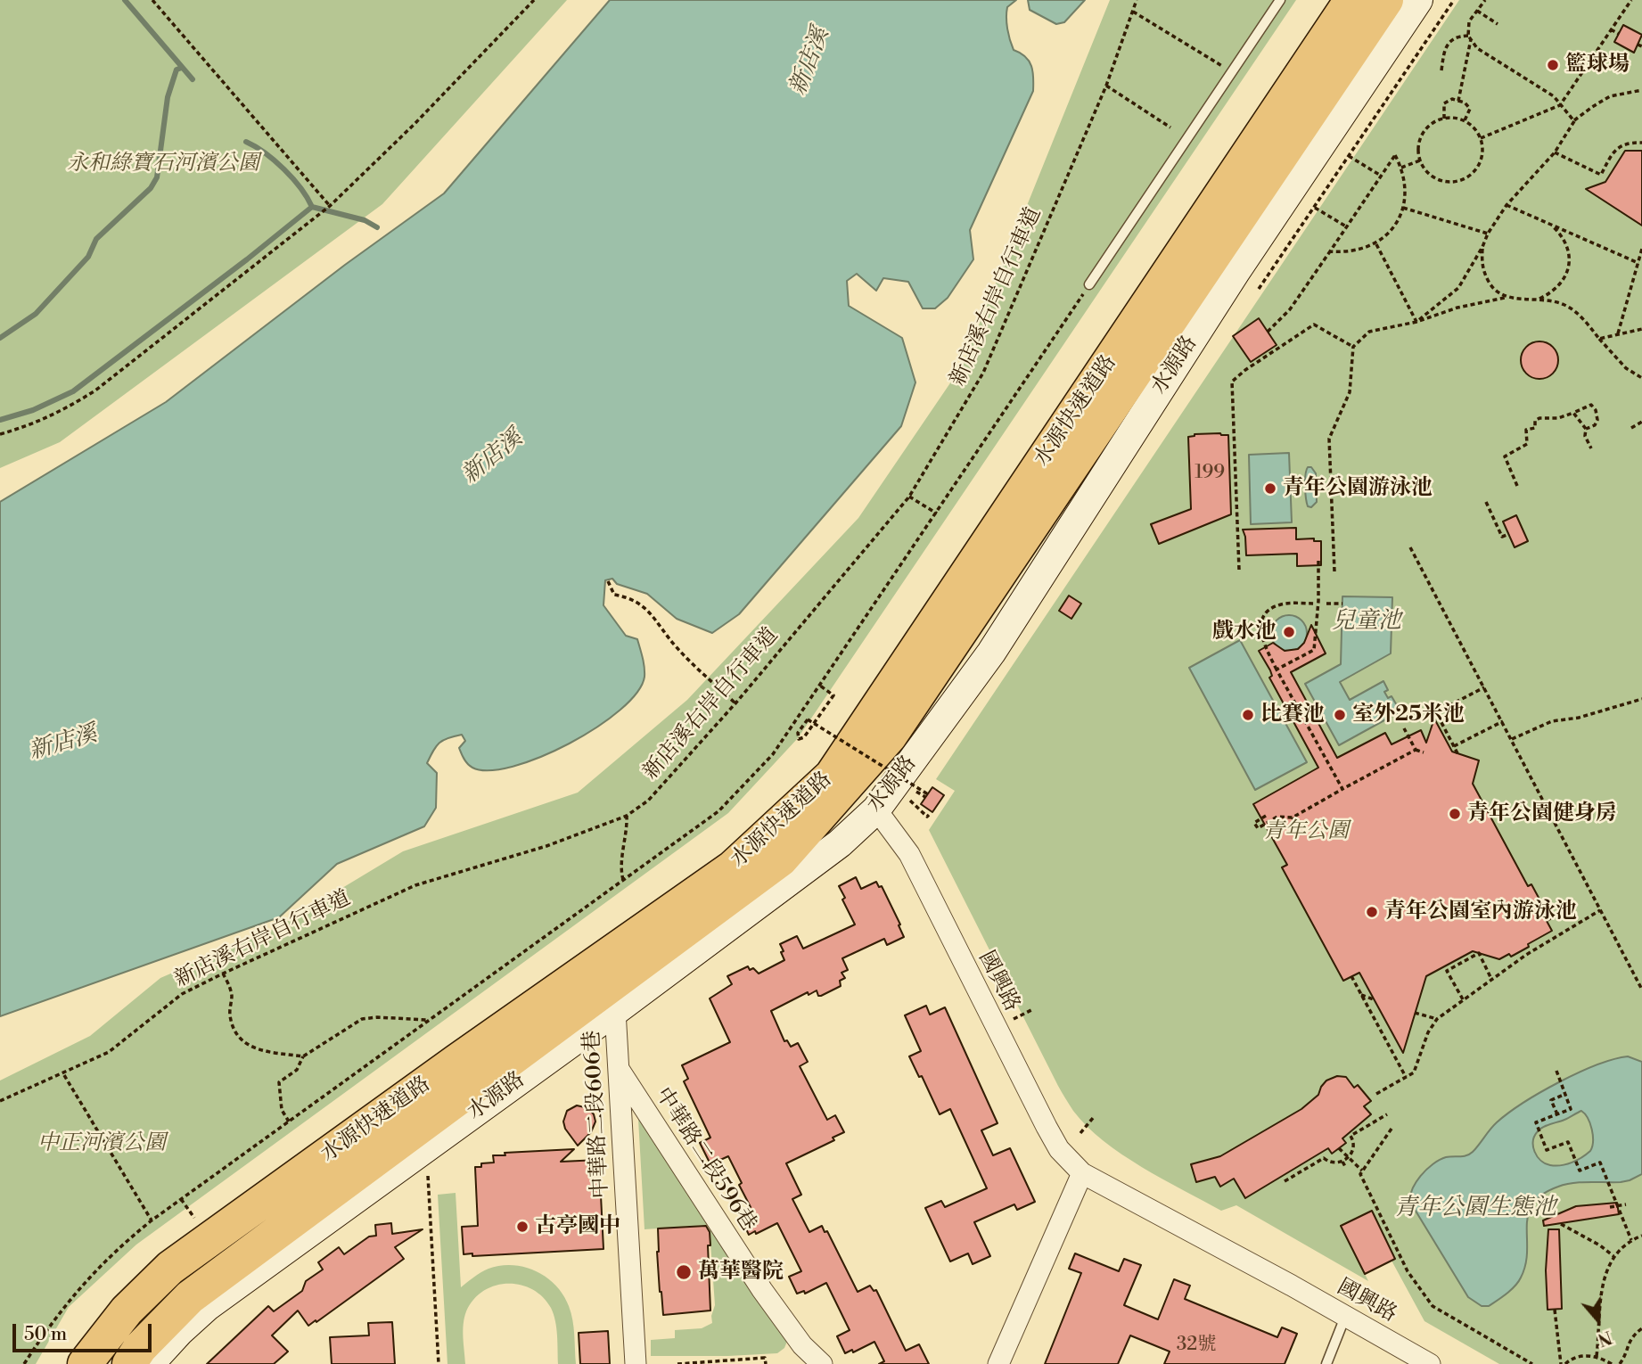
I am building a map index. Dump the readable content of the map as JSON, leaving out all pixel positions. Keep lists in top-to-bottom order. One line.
{"streets":{"highway":["水源快速道路"],"street":["水源路","國興路","中華路二段606巷","中華路二段596巷"],"path":["新店溪右岸自行車道"]},"crossings":[["水源路","國興路"],["水源路","中華路二段606巷"],["中華路二段606巷","中華路二段596巷"]],"water":["新店溪","兒童池","青年公園生態池"],"parks":["永和綠寶石河濱公園","青年公園","中正河濱公園"],"places":["籃球場","青年公園游泳池","戲水池","比賽池","室外25米池","青年公園健身房","青年公園室內游泳池","古亭國中","萬華醫院"],"house_numbers":["199","32號"],"scale_bar":"50 m","north":"bottom"}
